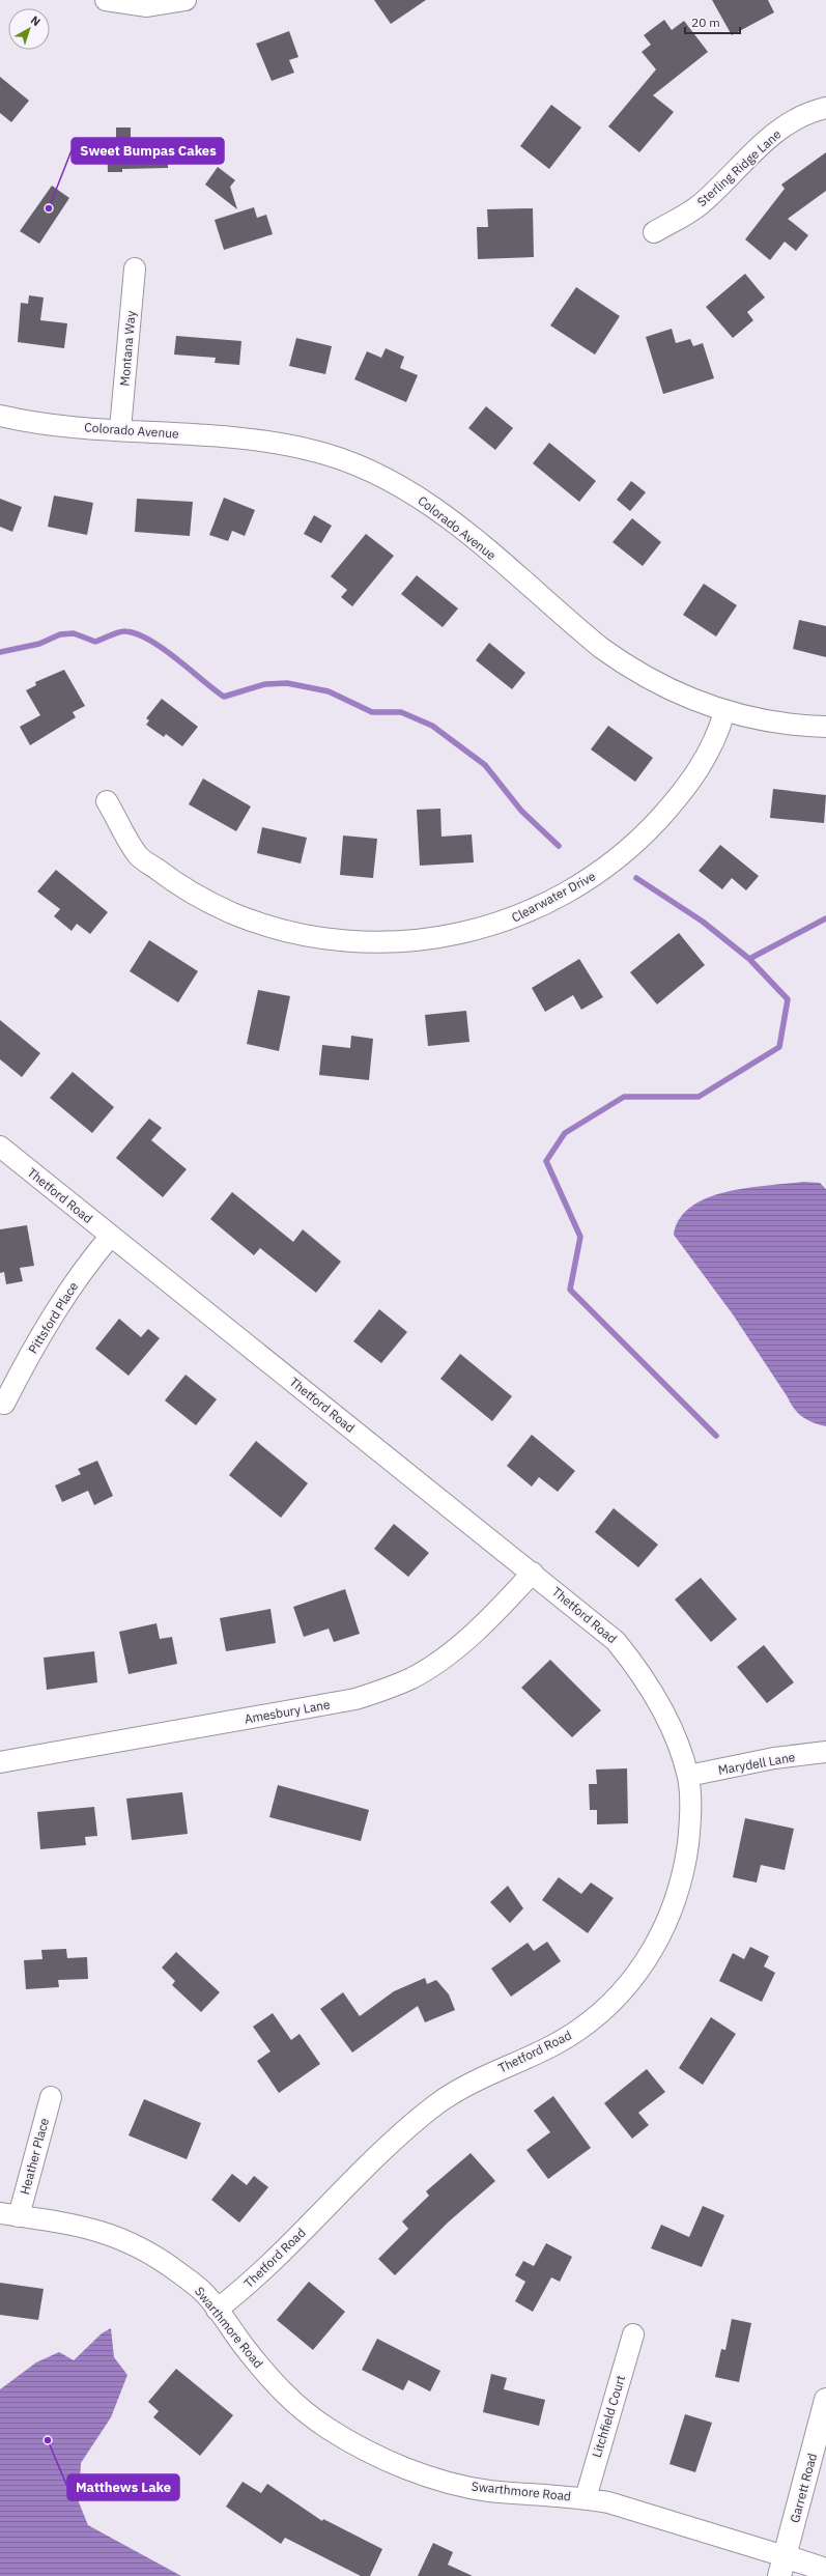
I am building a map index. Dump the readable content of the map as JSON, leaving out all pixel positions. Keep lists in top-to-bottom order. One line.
{"streets":{"street":["Sterling Ridge Lane","Montana Way","Colorado Avenue","Clearwater Drive","Thetford Road","Pittsford Place","Amesbury Lane","Marydell Lane","Heather Place","Swarthmore Road","Litchfield Court","Garrett Road"]},"crossings":[["Montana Way","Colorado Avenue"],["Colorado Avenue","Clearwater Drive"],["Thetford Road","Pittsford Place"],["Thetford Road","Amesbury Lane"],["Thetford Road","Marydell Lane"],["Thetford Road","Swarthmore Road"],["Heather Place","Swarthmore Road"],["Swarthmore Road","Litchfield Court"],["Swarthmore Road","Garrett Road"]],"places":["Sweet Bumpas Cakes","Matthews Lake"],"scale_bar":"20 m","north":"top right"}
